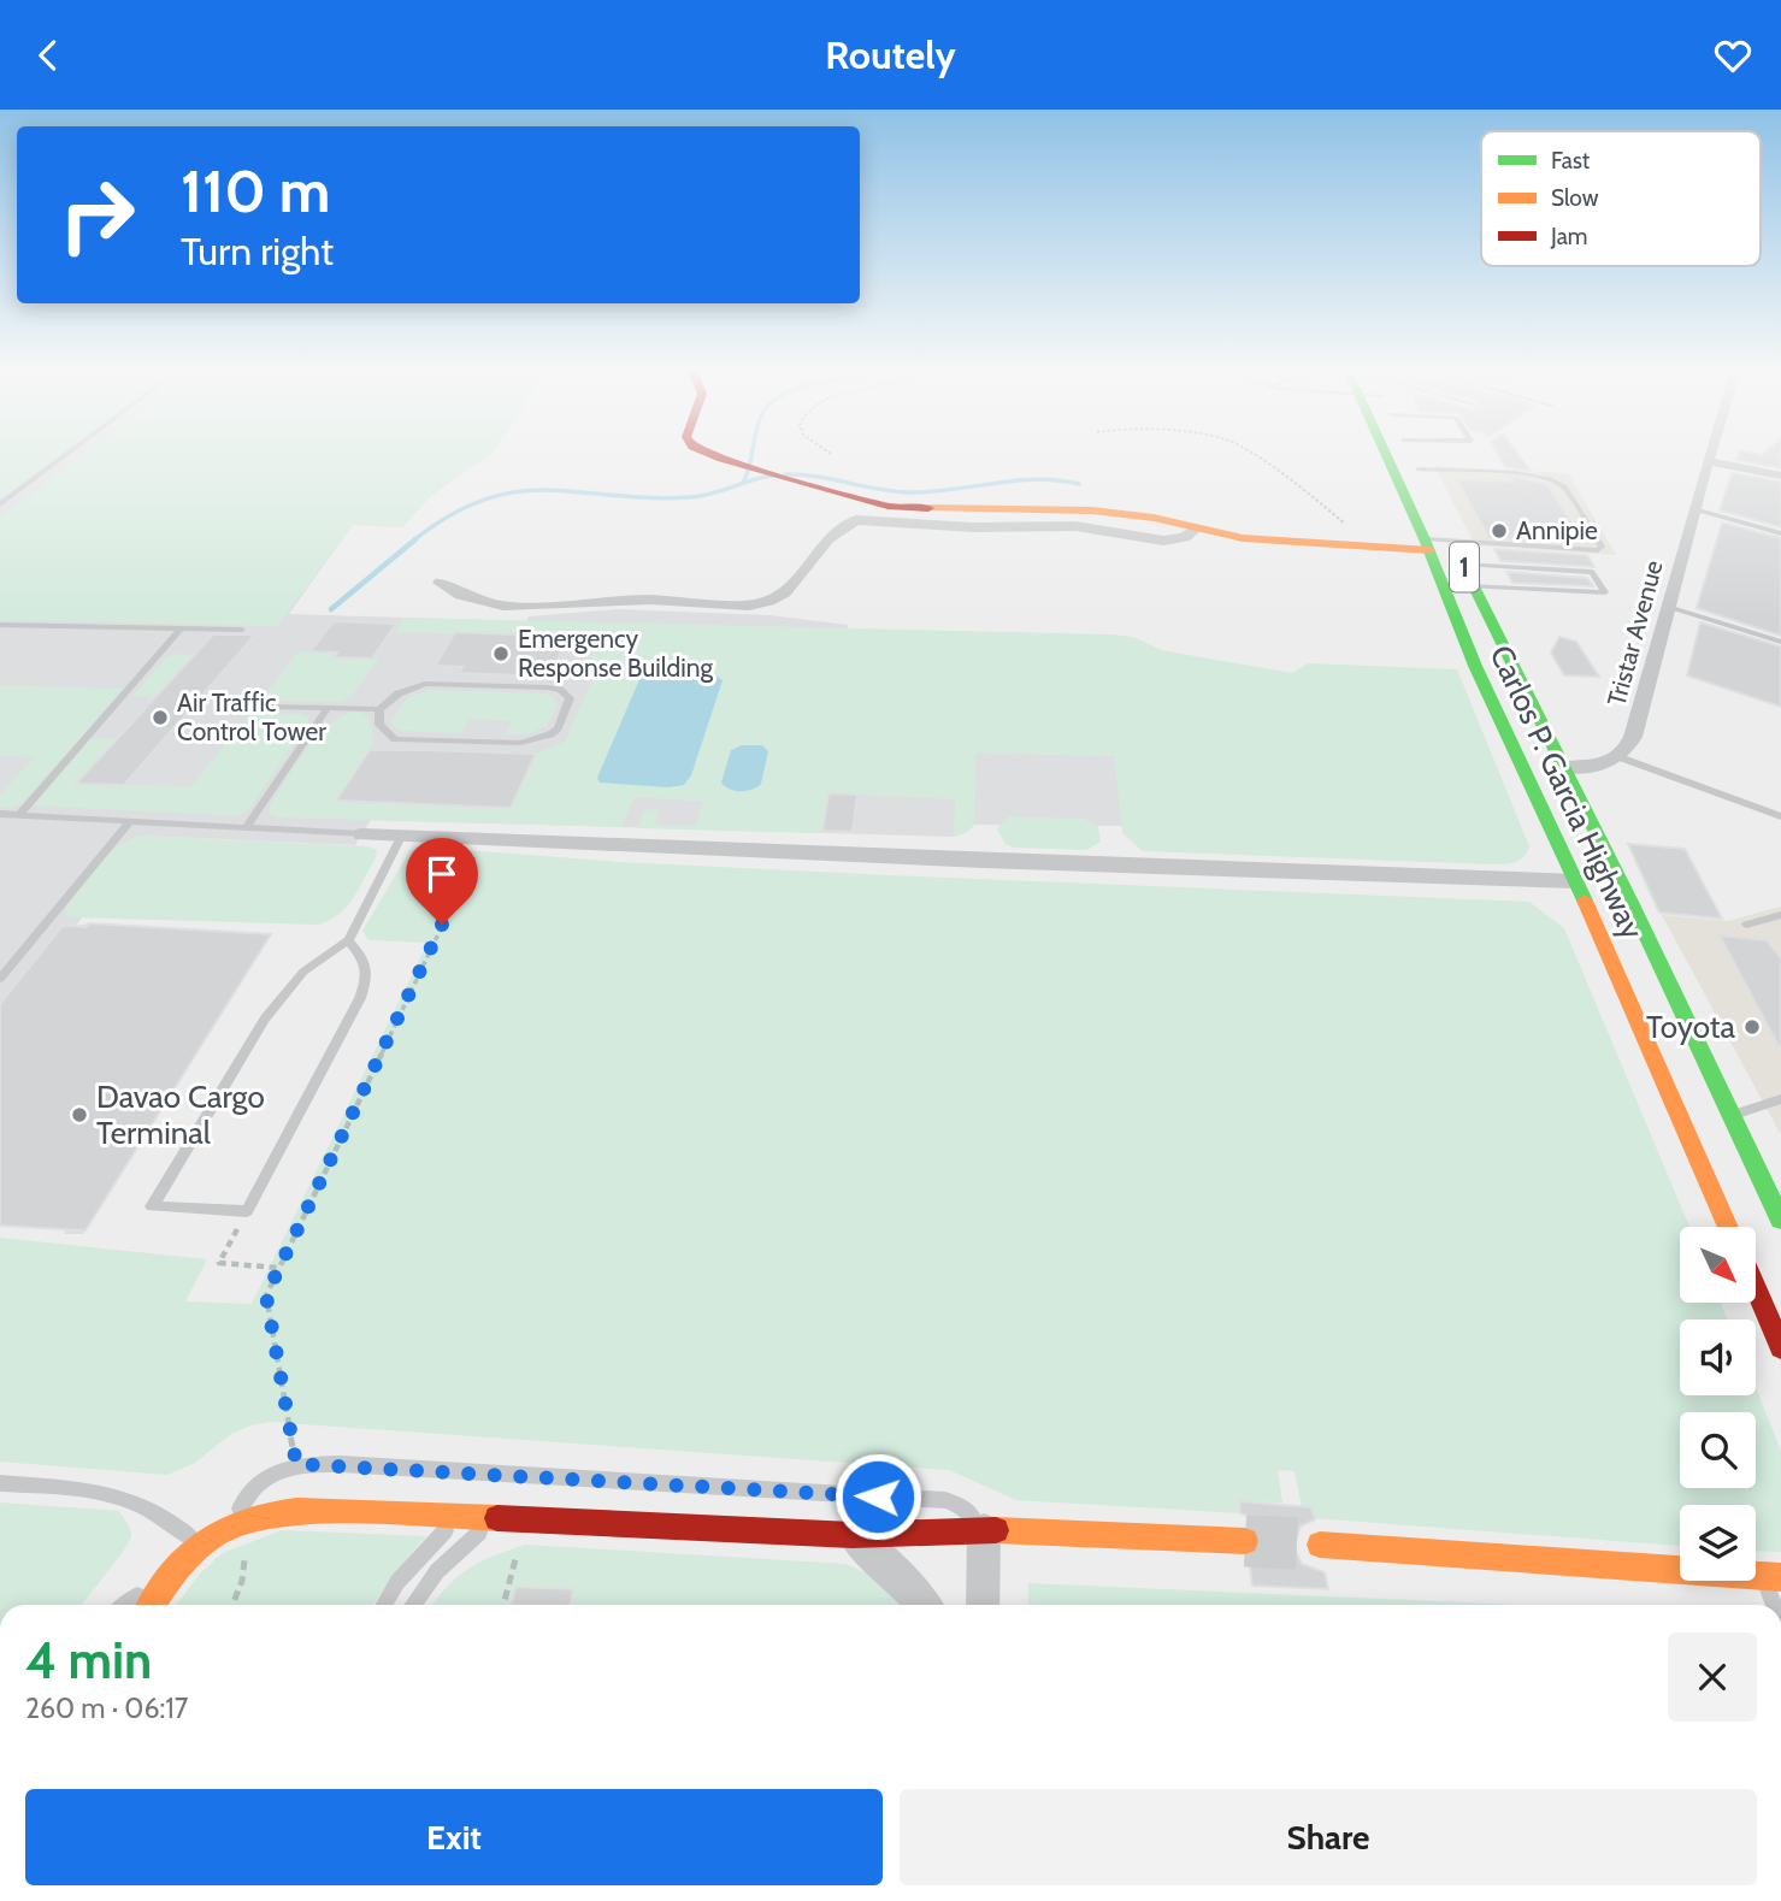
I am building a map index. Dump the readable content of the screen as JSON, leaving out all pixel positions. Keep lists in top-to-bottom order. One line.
{"streets":{"main road":["1","Carlos P. Garcia Highway"],"street":["Tristar Avenue"]},"places":["Annipie","Emergency Response Building","Air Traffic Control Tower","Toyota","Davao Cargo Terminal"],"legend":["Fast","Slow","Jam"],"north":"bottom right","page":{"header":"Routely","turn":["110 m","Turn right"],"heading":["4 min","260 m · 06:17"],"buttons":["Exit","Share"]}}
